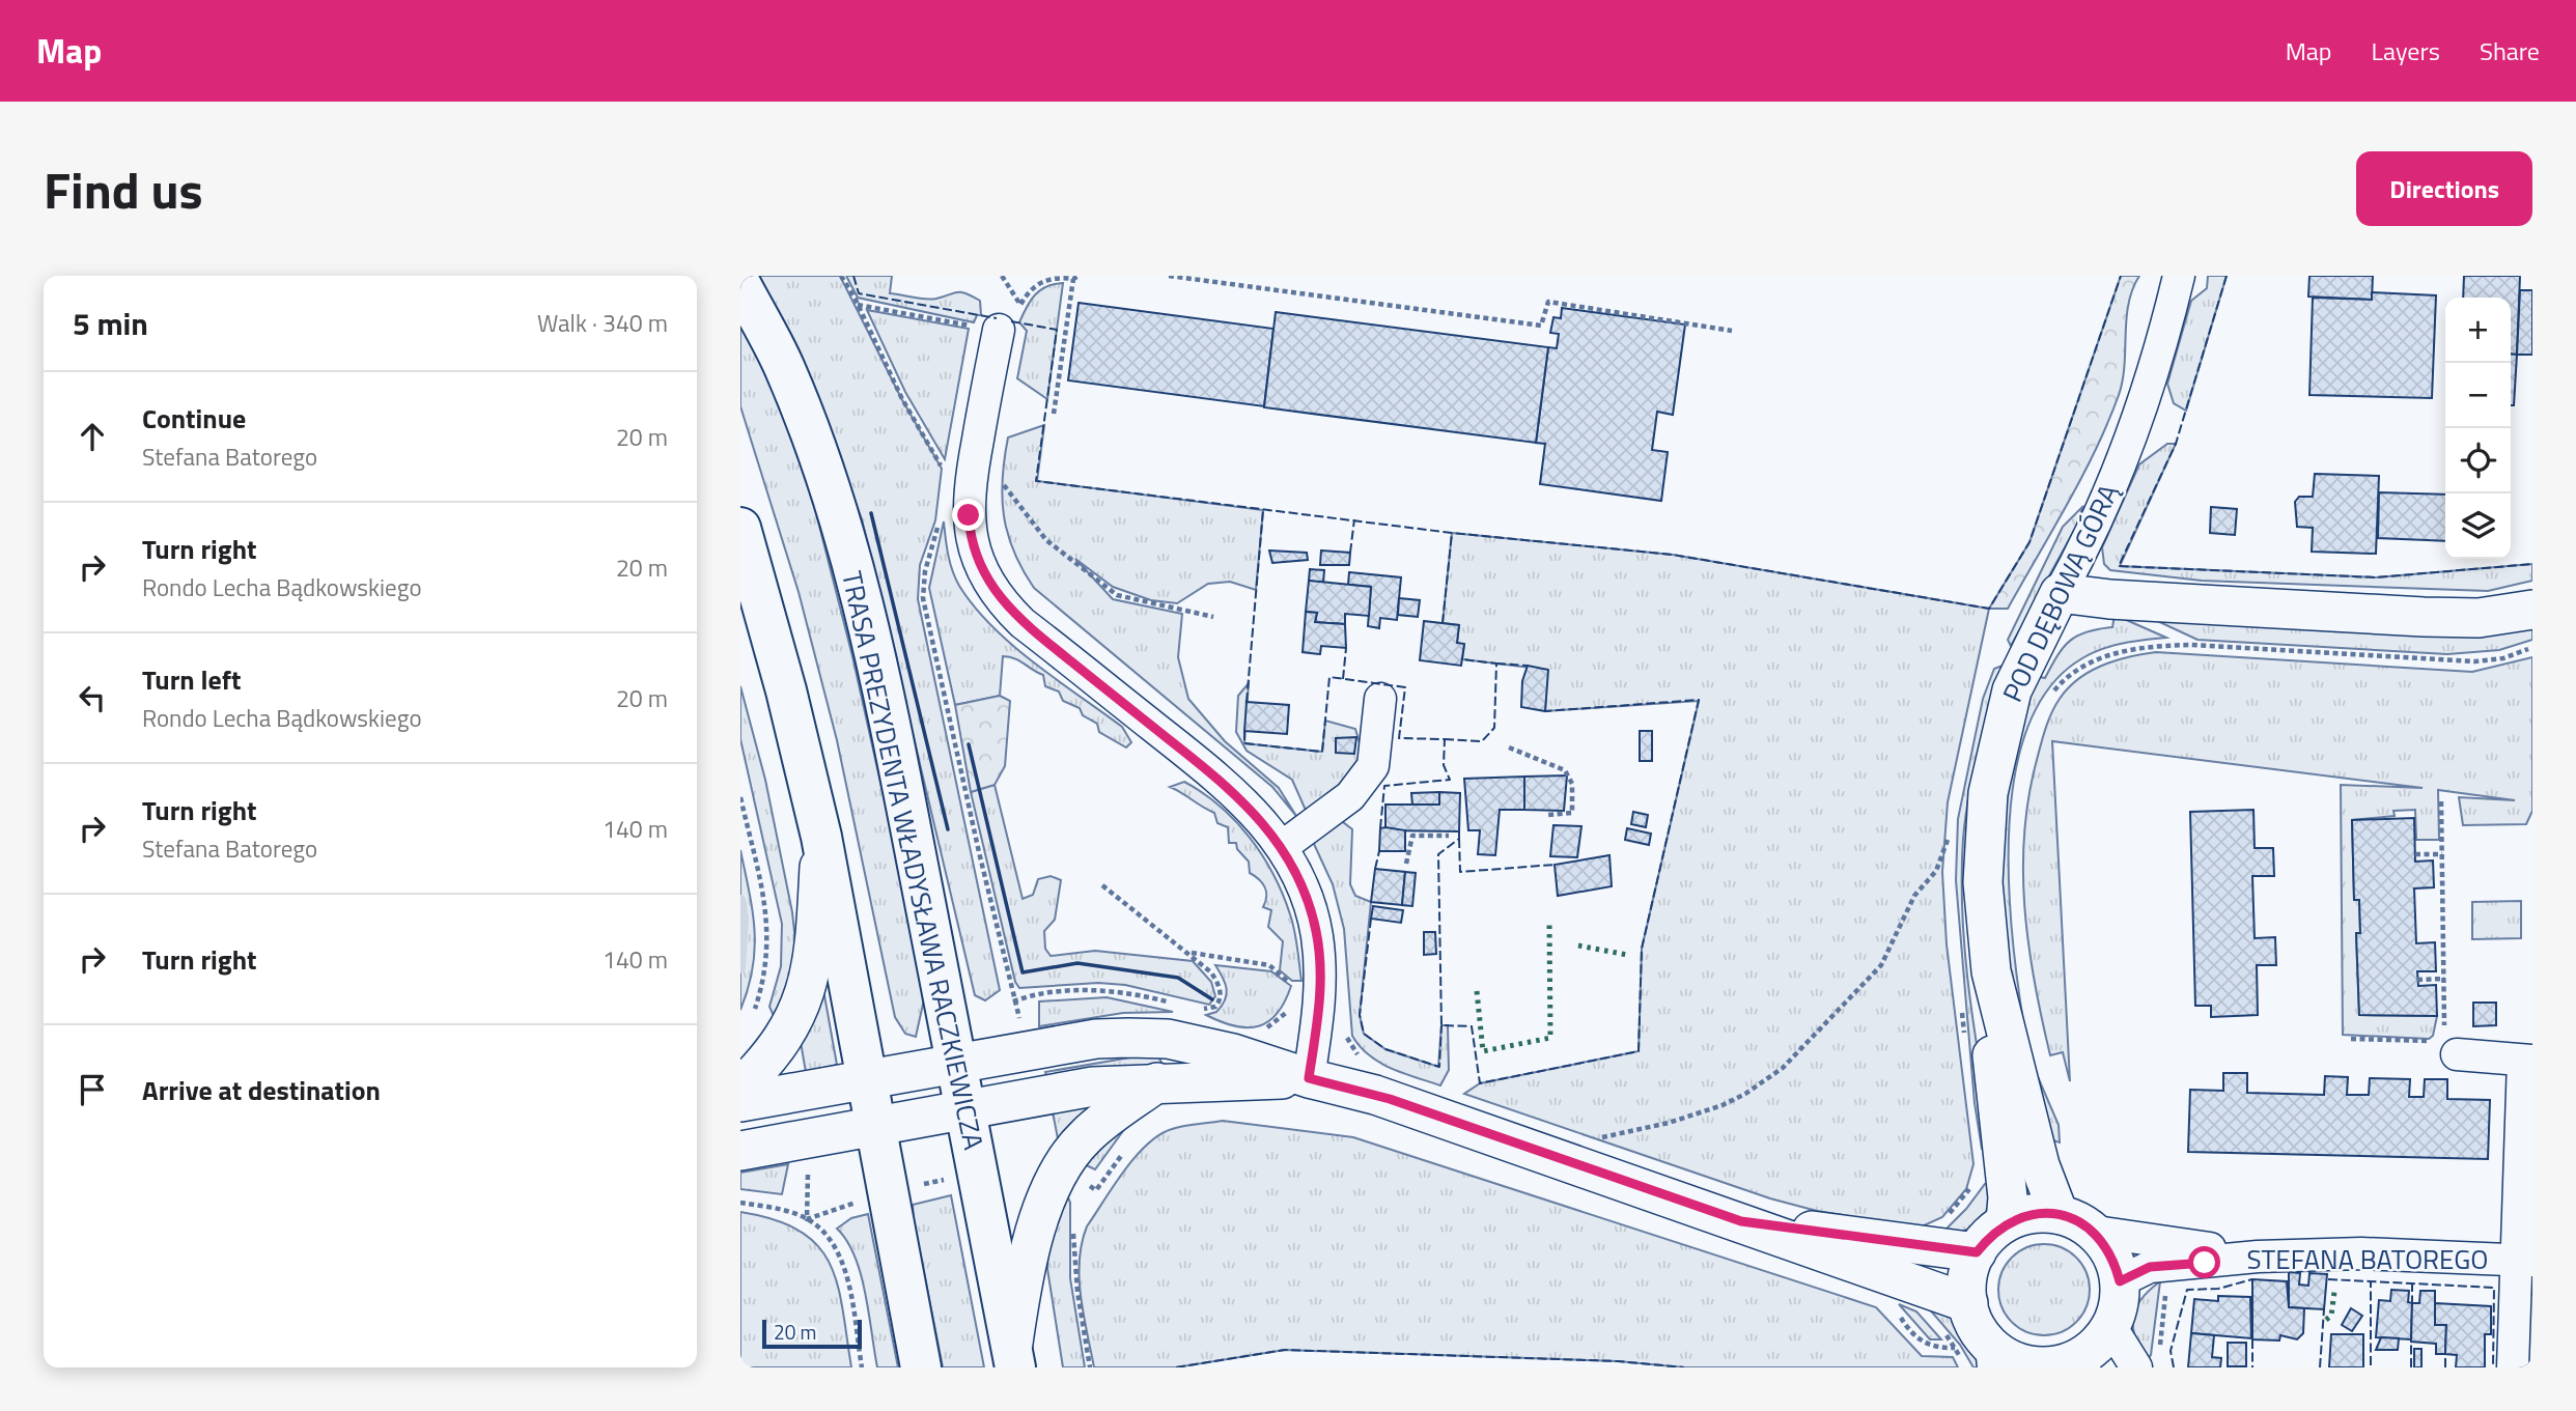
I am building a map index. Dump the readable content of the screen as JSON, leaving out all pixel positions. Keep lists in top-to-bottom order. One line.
{"streets":{"main road":["TRASA PREZYDENTA WŁADYSŁAWA RACZKIEWICZA"],"street":["POD DĘBOWĄ GÓRĄ","STEFANA BATOREGO"]},"crossings":[["POD DĘBOWĄ GÓRĄ","STEFANA BATOREGO"]],"scale_bar":"20 m","page":{"header":"Map","nav":["Map","Layers","Share"],"title":"Find us","buttons":"Directions","heading":["5 min","Walk · 340 m"],"map_buttons":["+","−"],"list":[["Continue","Stefana Batorego","20 m"],["Turn right","Rondo Lecha Bądkowskiego","20 m"],["Turn left","Rondo Lecha Bądkowskiego","20 m"],["Turn right","Stefana Batorego","140 m"],["Turn right","140 m"],"Arrive at destination"],"scale":"20 m"}}
